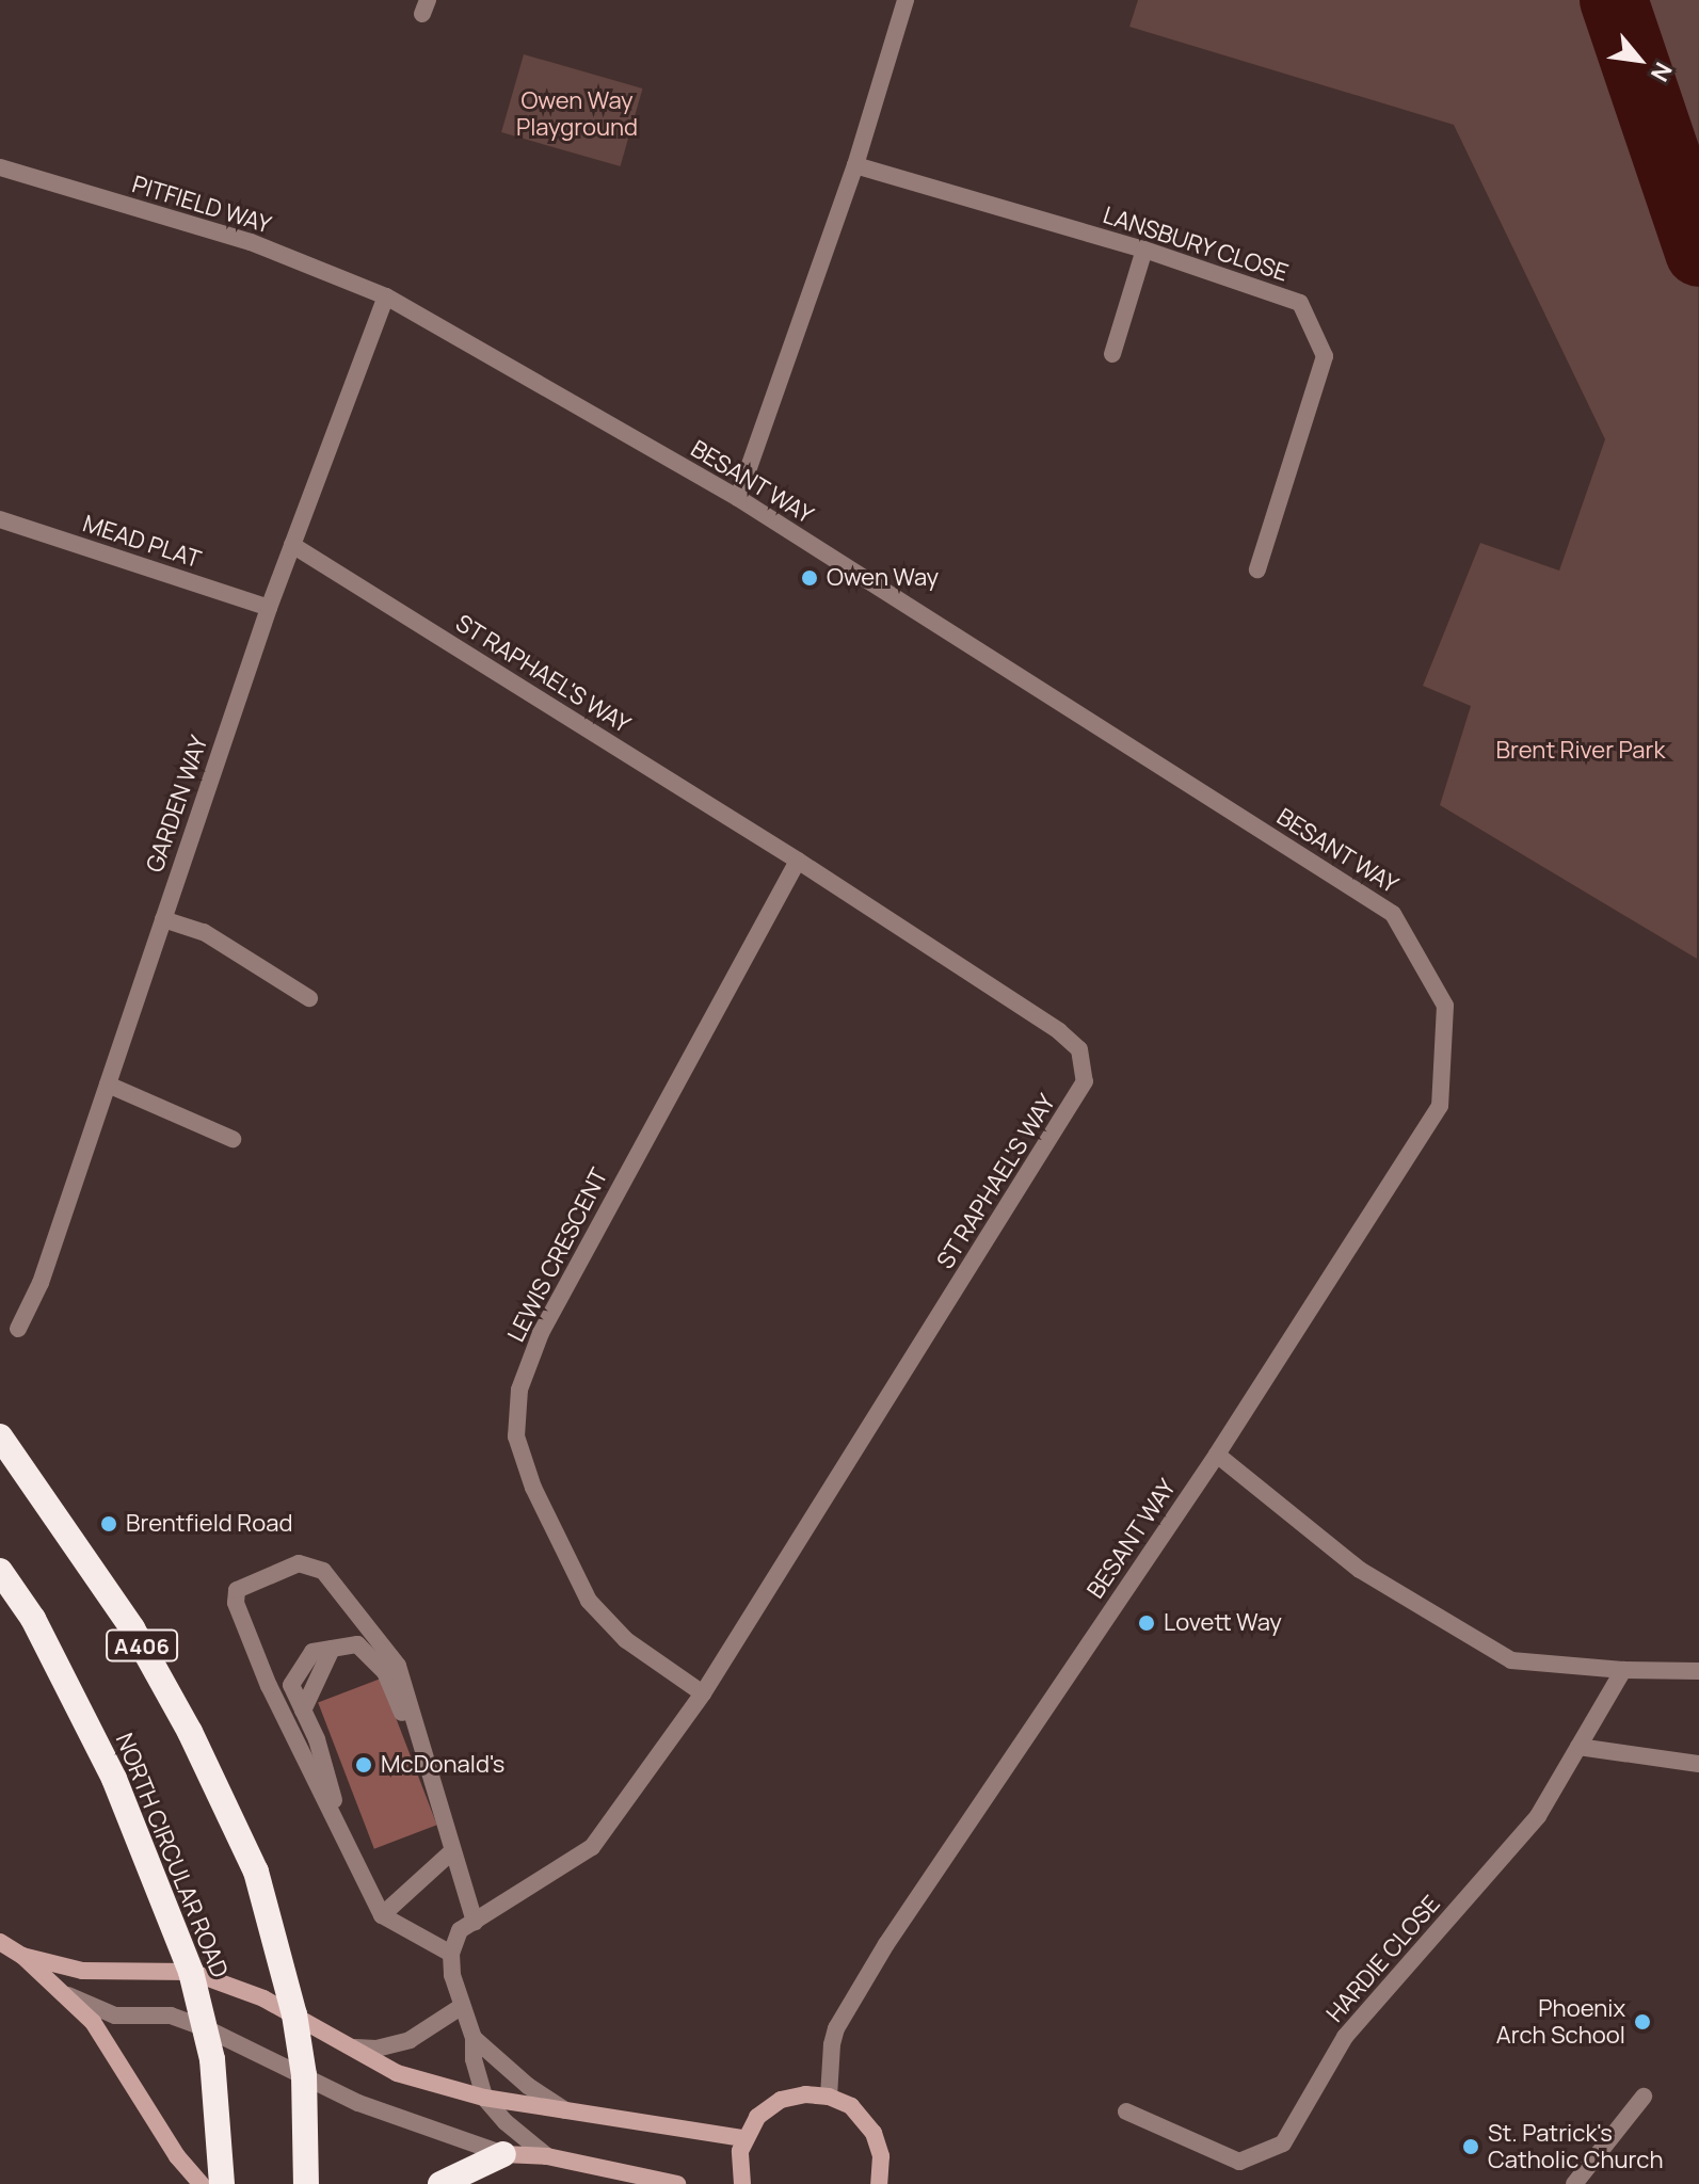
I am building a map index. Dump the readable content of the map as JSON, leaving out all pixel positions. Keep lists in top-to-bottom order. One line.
{"streets":{"highway":["A406","NORTH CIRCULAR ROAD"],"street":["PITFIELD WAY","LANSBURY CLOSE","BESANT WAY","MEAD PLAT","ST RAPHAEL'S WAY","GARDEN WAY","LEWIS CRESCENT","HARDIE CLOSE"]},"crossings":[["PITFIELD WAY","BESANT WAY"],["PITFIELD WAY","GARDEN WAY"],["BESANT WAY","GARDEN WAY"],["MEAD PLAT","GARDEN WAY"],["ST RAPHAEL'S WAY","GARDEN WAY"],["ST RAPHAEL'S WAY","LEWIS CRESCENT"]],"parks":["Owen Way Playground","Brent River Park"],"places":["Owen Way","Brentfield Road","Lovett Way","McDonald's","Phoenix Arch School","St. Patrick's Catholic Church"],"north":"bottom right"}
